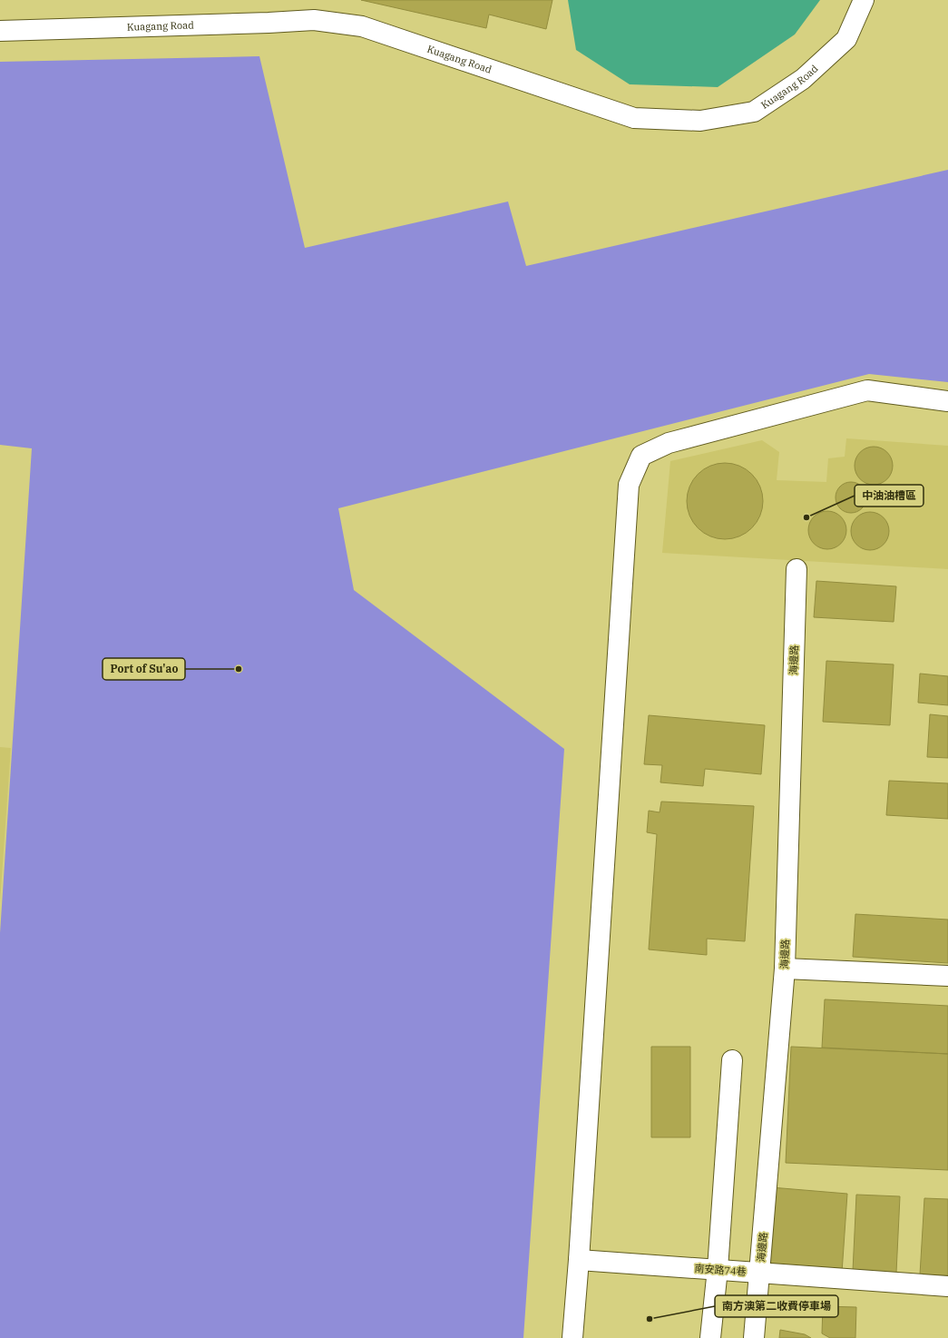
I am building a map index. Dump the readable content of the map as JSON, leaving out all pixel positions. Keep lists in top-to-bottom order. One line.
{"streets":{"street":["Kuagang Road","海邊路","南安路74巷"]},"crossings":[["海邊路","南安路74巷"]],"places":["中油油槽區","Port of Su'ao","南方澳第二收費停車場"]}
